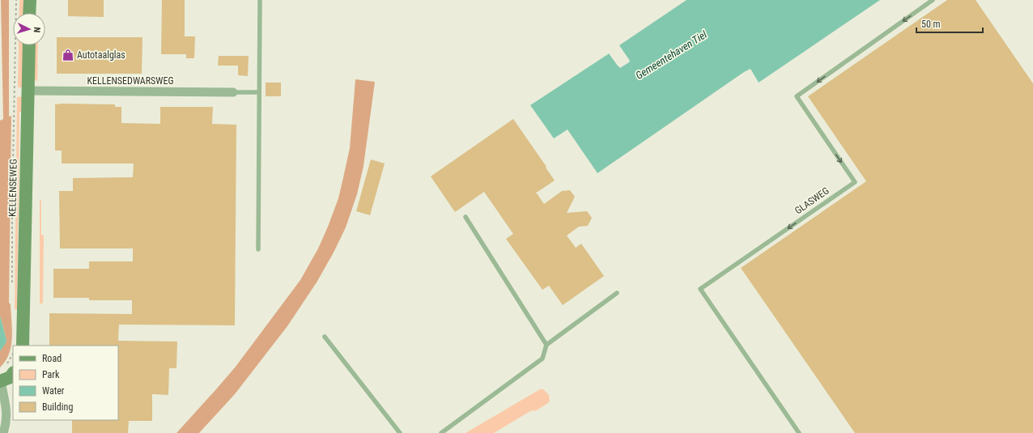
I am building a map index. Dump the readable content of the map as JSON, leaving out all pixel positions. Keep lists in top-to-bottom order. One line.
{"streets":{"main road":["KELLENSEWEG"],"street":["KELLENSEDWARSWEG"],"lane":["GLASWEG"]},"crossings":[["KELLENSEDWARSWEG","KELLENSEWEG"]],"water":["Gemeentehaven Tiel"],"places":{"shop":["Autotaalglas"]},"legend":["Road","Park","Water","Building"],"scale_bar":"50 m","north":"right"}
